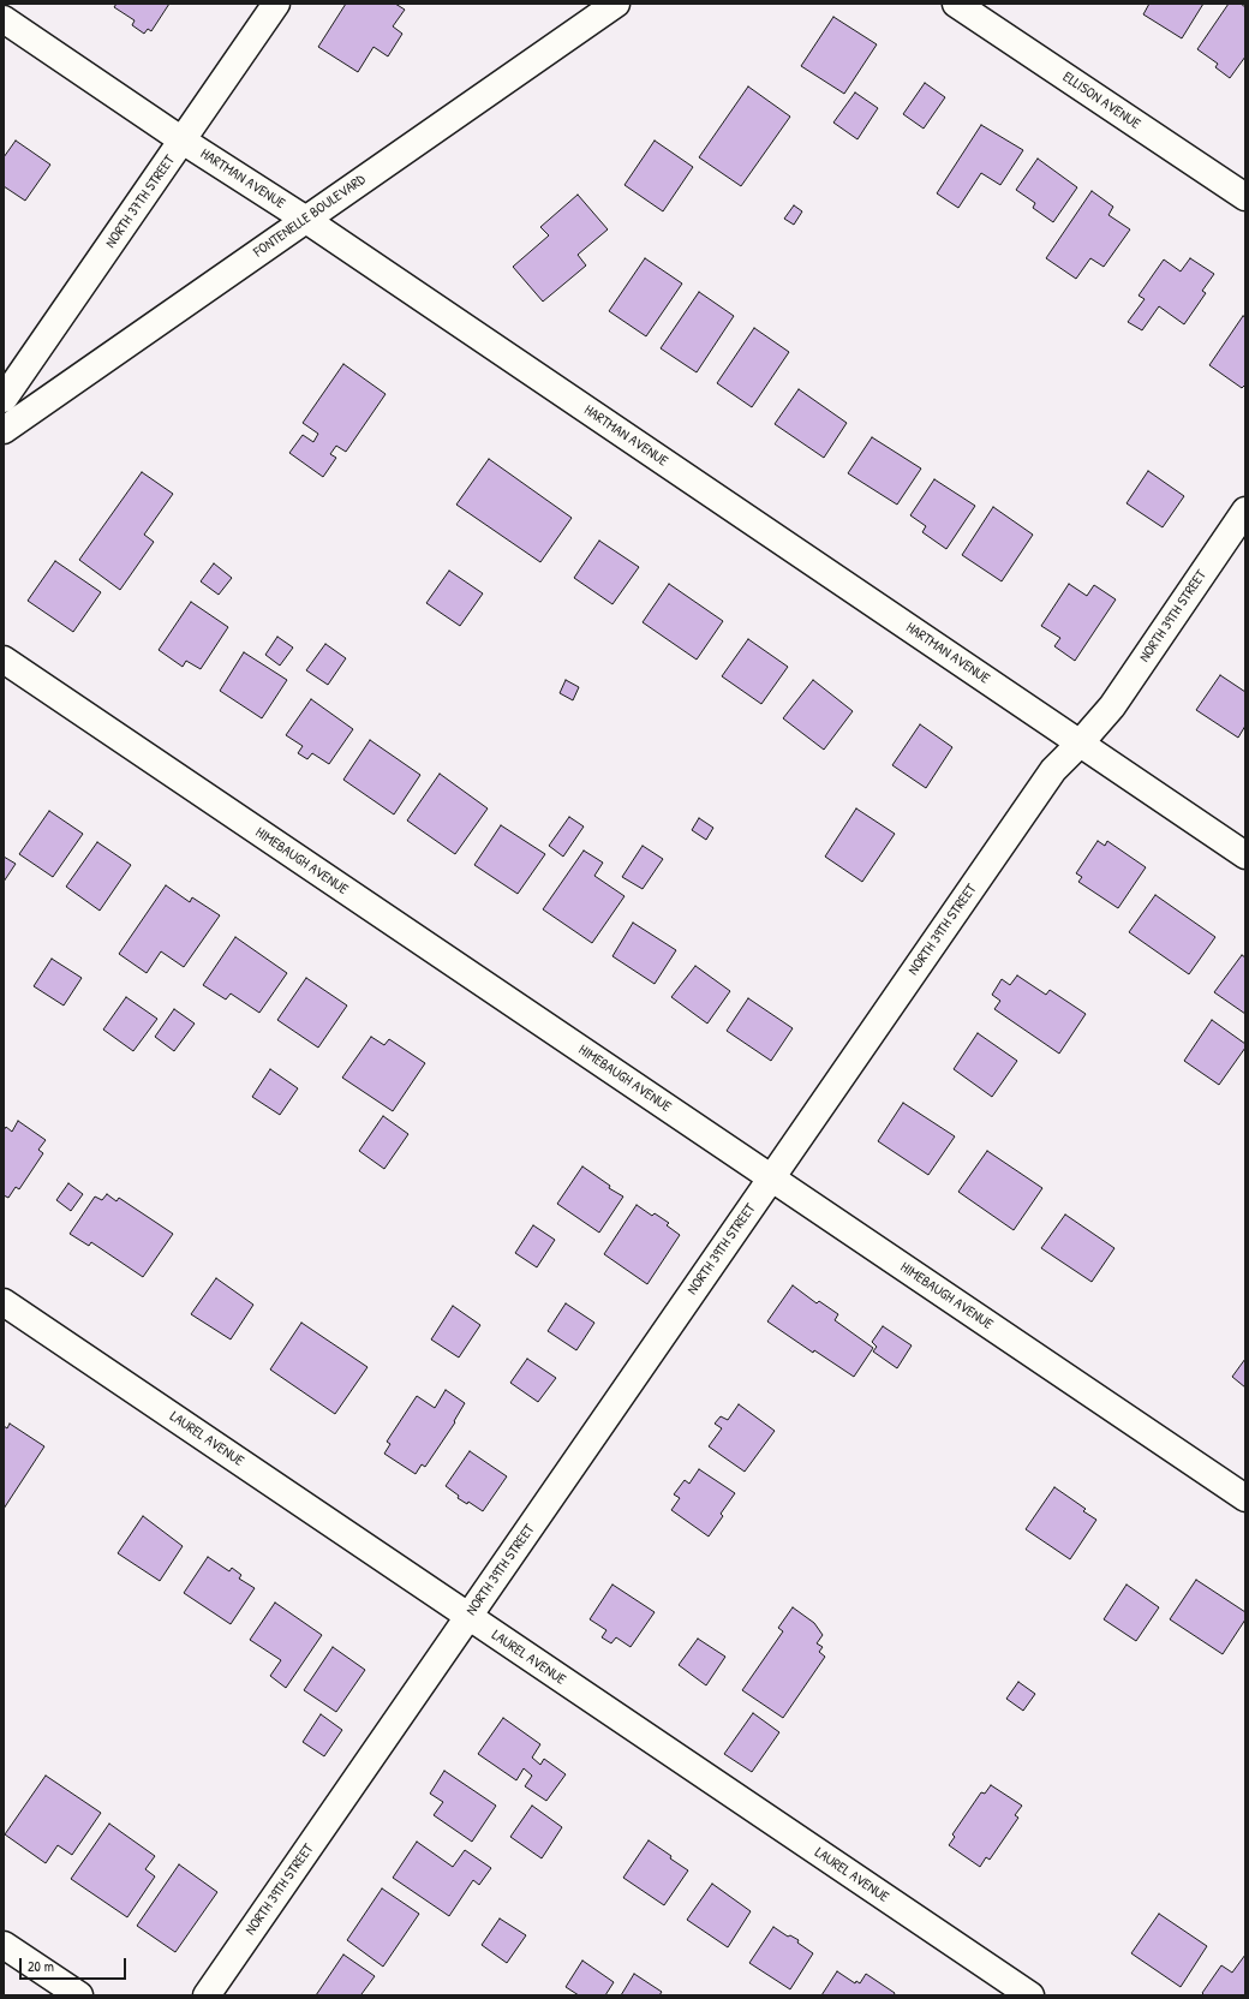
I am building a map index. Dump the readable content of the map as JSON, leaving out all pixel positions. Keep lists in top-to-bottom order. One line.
{"streets":{"street":["ELLISON AVENUE","HARTMAN AVENUE","NORTH 37TH STREET","FONTENELLE BOULEVARD","NORTH 39TH STREET","HIMEBAUGH AVENUE","LAUREL AVENUE"]},"crossings":[["HARTMAN AVENUE","NORTH 37TH STREET"],["HARTMAN AVENUE","FONTENELLE BOULEVARD"],["HARTMAN AVENUE","NORTH 39TH STREET"],["NORTH 39TH STREET","HIMEBAUGH AVENUE"],["NORTH 39TH STREET","LAUREL AVENUE"]],"scale_bar":"20 m"}
